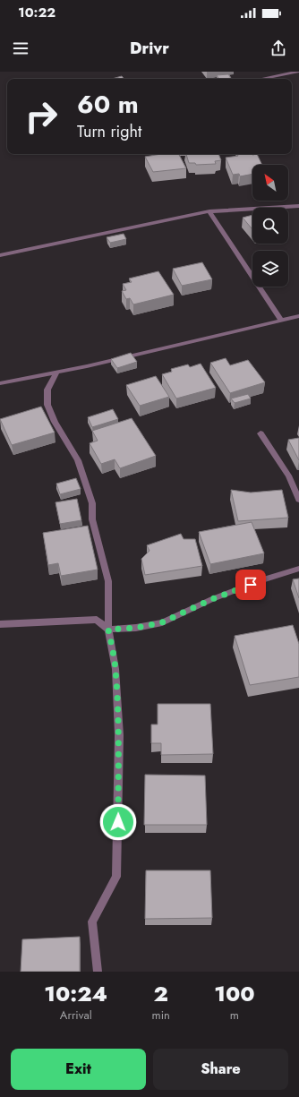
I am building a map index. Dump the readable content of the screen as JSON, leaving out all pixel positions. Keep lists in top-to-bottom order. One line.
{"north":"top left","page":{"status":"10:22","header":"Drivr","turn":["60 m","Turn right"],"eta":["10:24","Arrival","2","min","100","m"],"buttons":["Exit","Share"]}}
